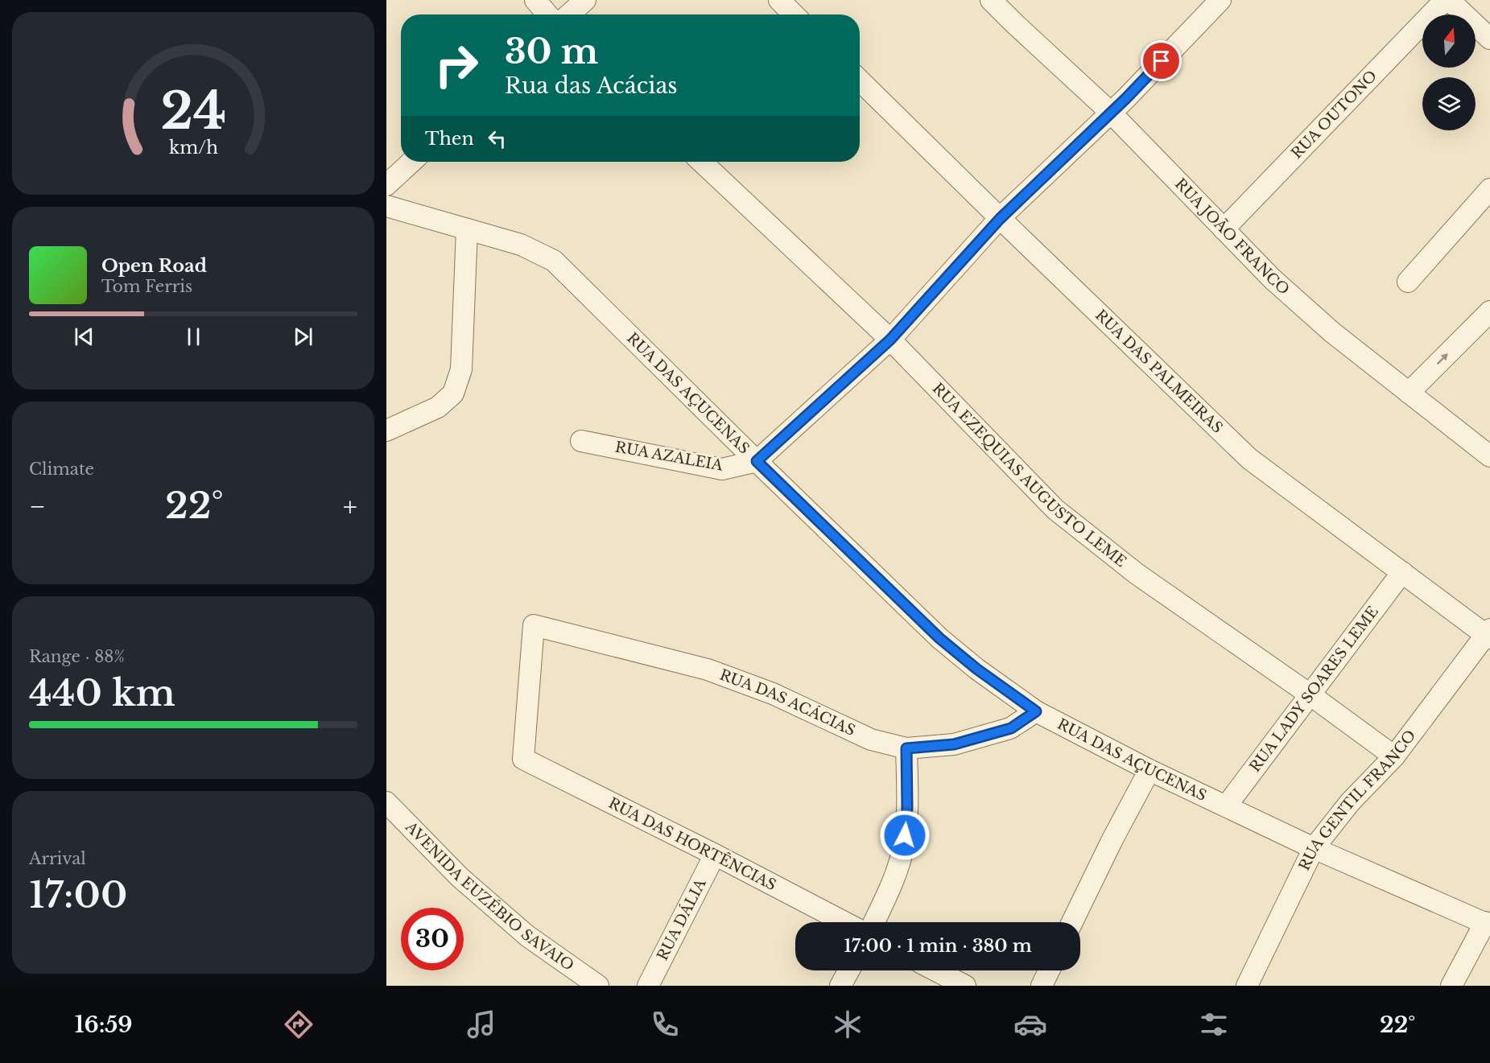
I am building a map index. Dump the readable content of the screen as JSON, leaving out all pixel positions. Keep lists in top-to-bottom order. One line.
{"streets":{"street":["RUA OUTONO","RUA JOÃO FRANCO","RUA DAS PALMEIRAS","RUA DAS AÇUCENAS","RUA AZALEIA","RUA EZEQUIAS AUGUSTO LEME","RUA LADY SOARES LEME","RUA DAS ACÁCIAS","RUA GENTIL FRANCO","RUA DAS HORTÊNCIAS","AVENIDA EUZÉBIO SAVAIO","RUA DÁLIA"]},"crossings":[["RUA OUTONO","RUA JOÃO FRANCO"],["RUA DAS PALMEIRAS","RUA LADY SOARES LEME"],["RUA DAS PALMEIRAS","RUA GENTIL FRANCO"],["RUA DAS AÇUCENAS","RUA AZALEIA"],["RUA DAS AÇUCENAS","RUA LADY SOARES LEME"],["RUA DAS AÇUCENAS","RUA DAS ACÁCIAS"],["RUA DAS AÇUCENAS","RUA GENTIL FRANCO"],["RUA EZEQUIAS AUGUSTO LEME","RUA LADY SOARES LEME"],["RUA EZEQUIAS AUGUSTO LEME","RUA GENTIL FRANCO"],["RUA DAS ACÁCIAS","RUA DAS HORTÊNCIAS"],["RUA DAS HORTÊNCIAS","RUA DÁLIA"]],"north":"top","page":{"turn":["30 m","Rua das Acácias"],"then":"Then","song":["Open Road","Tom Ferris"],"tile":["Climate",["Range · 88%","440 km"],["Arrival","17:00"]],"heat":["−","22°","+"],"limit":"30","trip":"17:00 · 1 min · 380 m","tabs":["16:59","22°"],"gauge":["24","km/h"]}}
